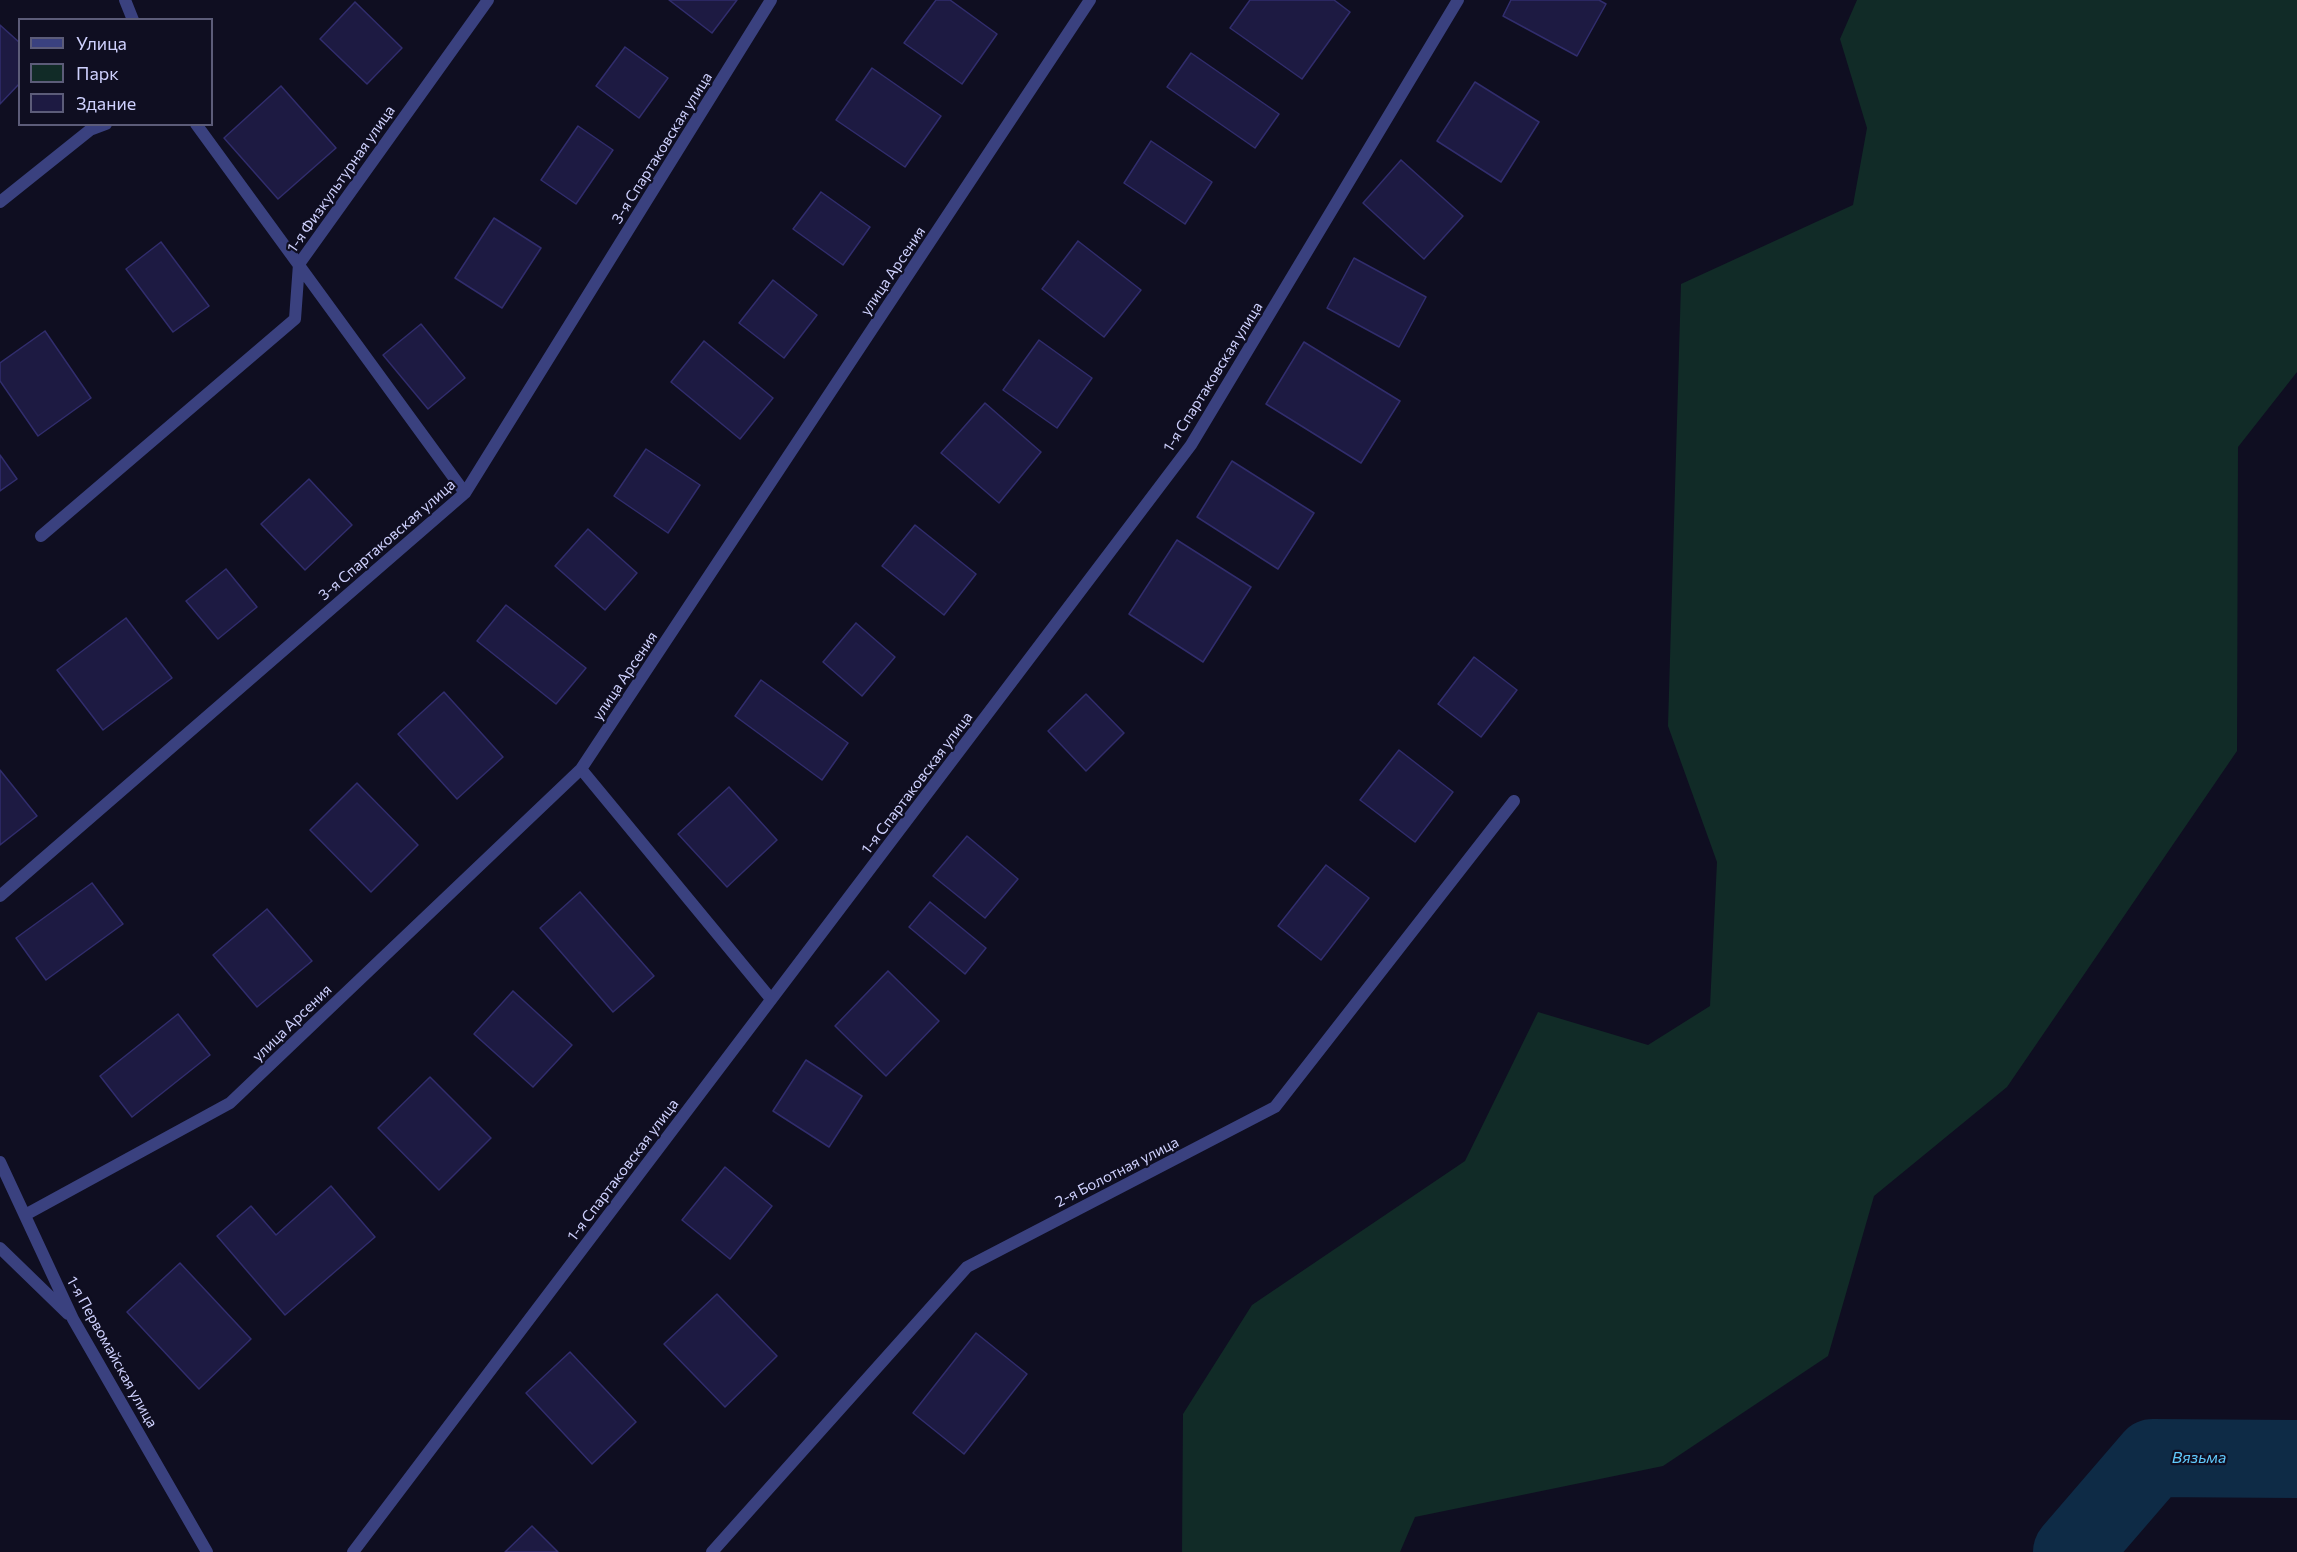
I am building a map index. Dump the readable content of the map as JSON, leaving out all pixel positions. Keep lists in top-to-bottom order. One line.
{"streets":{"street":["3-я Спартаковская улица","1-я Физкультурная улица","улица Арсения","1-я Спартаковская улица","2-я Болотная улица","1-я Первомайская улица"]},"crossings":[["улица Арсения","1-я Первомайская улица"]],"water":["Вязьма"],"legend":["Улица","Парк","Здание"]}
